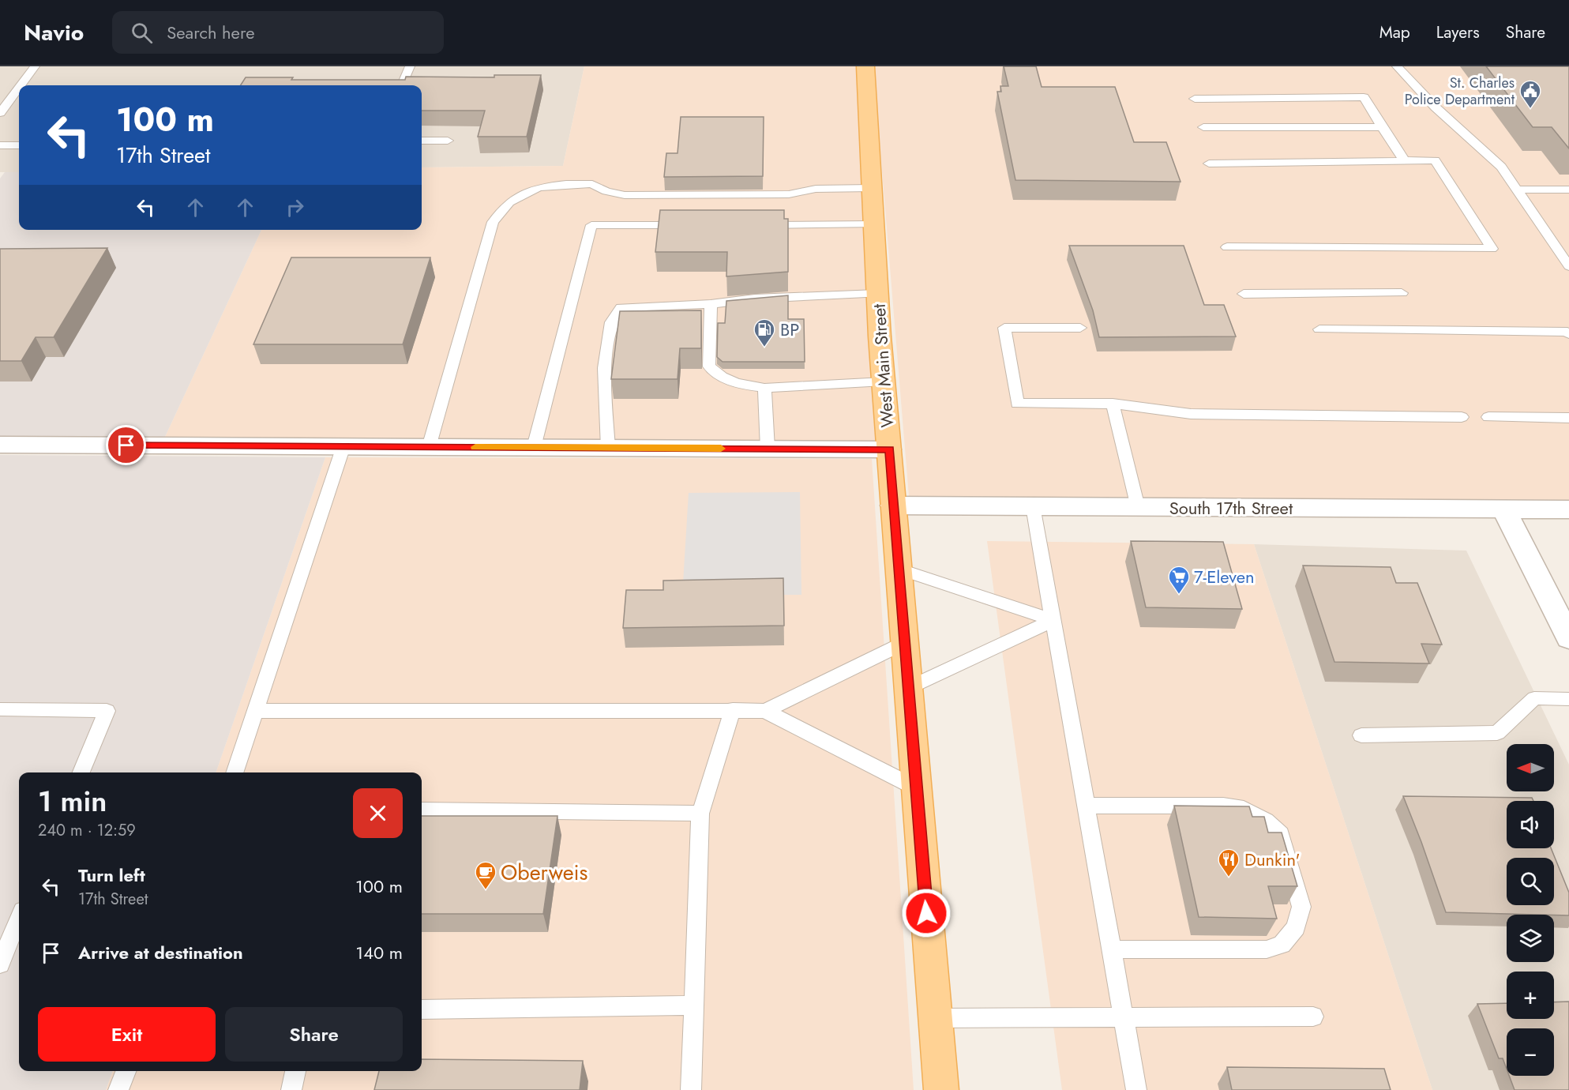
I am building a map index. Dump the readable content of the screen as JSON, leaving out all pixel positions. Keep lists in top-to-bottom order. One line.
{"streets":{"main road":["West Main Street"],"street":["South 17th Street"]},"crossings":[["West Main Street","South 17th Street"]],"places":{"public building":["St. Charles Police Department"],"fuel station":["BP"],"supermarket":["7-Eleven"],"restaurant":["Dunkin'"],"cafe":["Oberweis"]},"north":"left","page":{"header":"Navio","search":"Search here","nav":["Map","Layers","Share"],"turn":["100 m","17th Street"],"map_buttons":["+","−"],"heading":["1 min","240 m · 12:59"],"list":[{"name":"Turn left","note":"17th Street","value":"100 m"},{"name":"Arrive at destination","value":"140 m"}],"buttons":["Exit","Share"]}}
